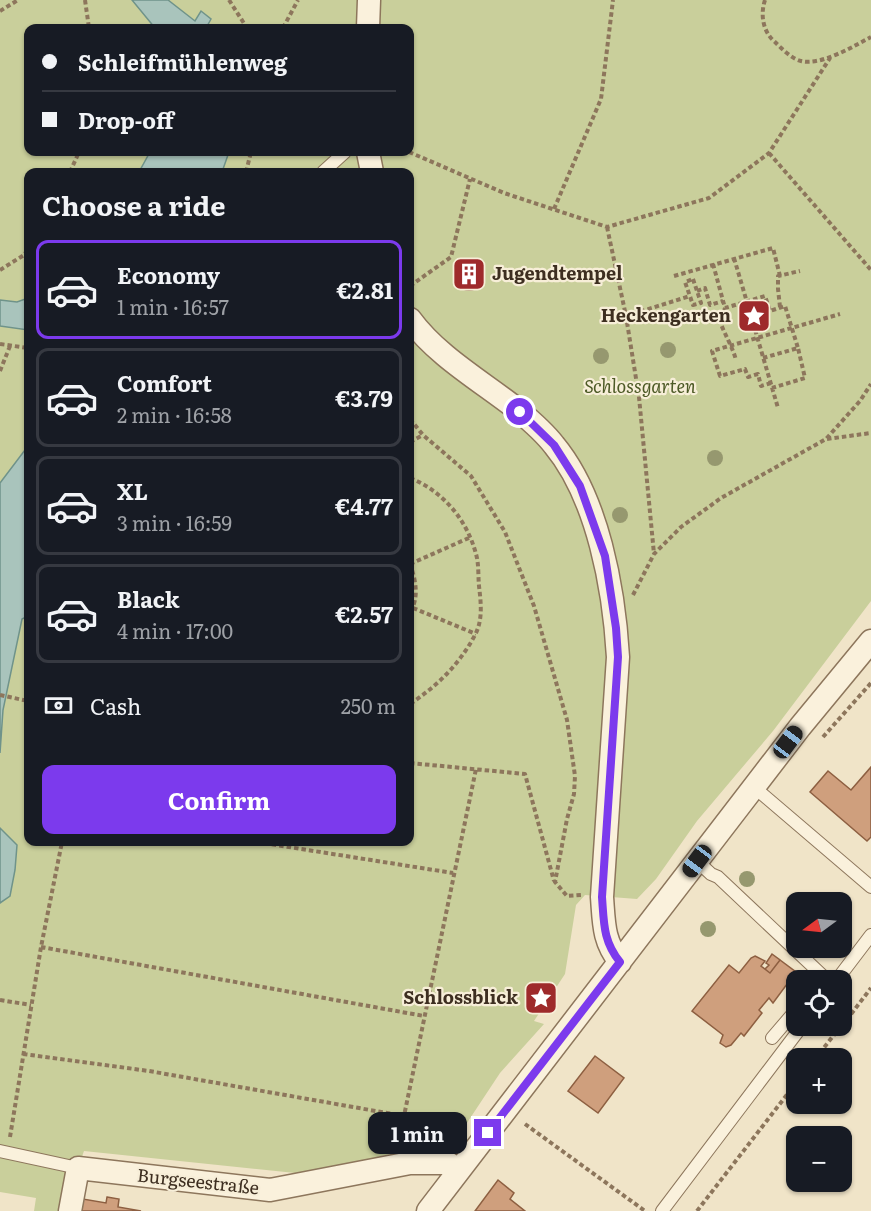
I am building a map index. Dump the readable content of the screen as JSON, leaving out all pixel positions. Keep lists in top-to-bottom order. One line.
{"streets":{"street":["Burgseestraße"]},"parks":["Schlossgarten"],"places":{"building":["Jugendtempel"],"place":["Heckengarten","Schlossblick"]},"north":"left","page":{"banner":["Schleifmühlenweg","Drop-off"],"heading":"Choose a ride","list":[{"name":"Economy","note":"1 min · 16:57","value":"€2.81"},{"name":"Comfort","note":"2 min · 16:58","value":"€3.79"},{"name":"XL","note":"3 min · 16:59","value":"€4.77"},{"name":"Black","note":"4 min · 17:00","value":"€2.57"}],"pay":["Cash","250 m"],"buttons":"Confirm","map_buttons":["+","−"],"bubble":"1 min"}}
